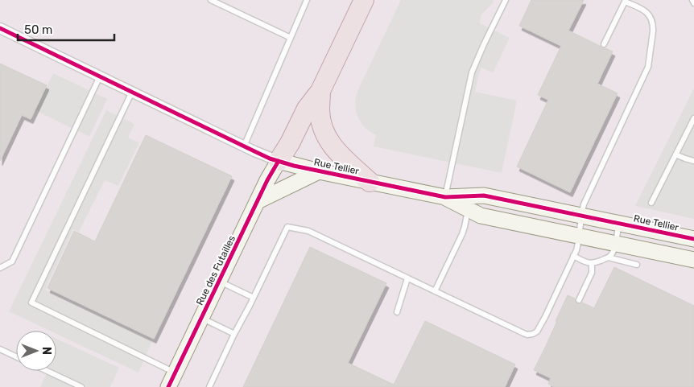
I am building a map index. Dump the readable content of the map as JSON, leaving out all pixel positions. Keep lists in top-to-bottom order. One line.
{"streets":{"street":["Rue Tellier","Rue des Futailles"]},"crossings":[["Rue Tellier","Rue des Futailles"]],"scale_bar":"50 m","north":"right"}
